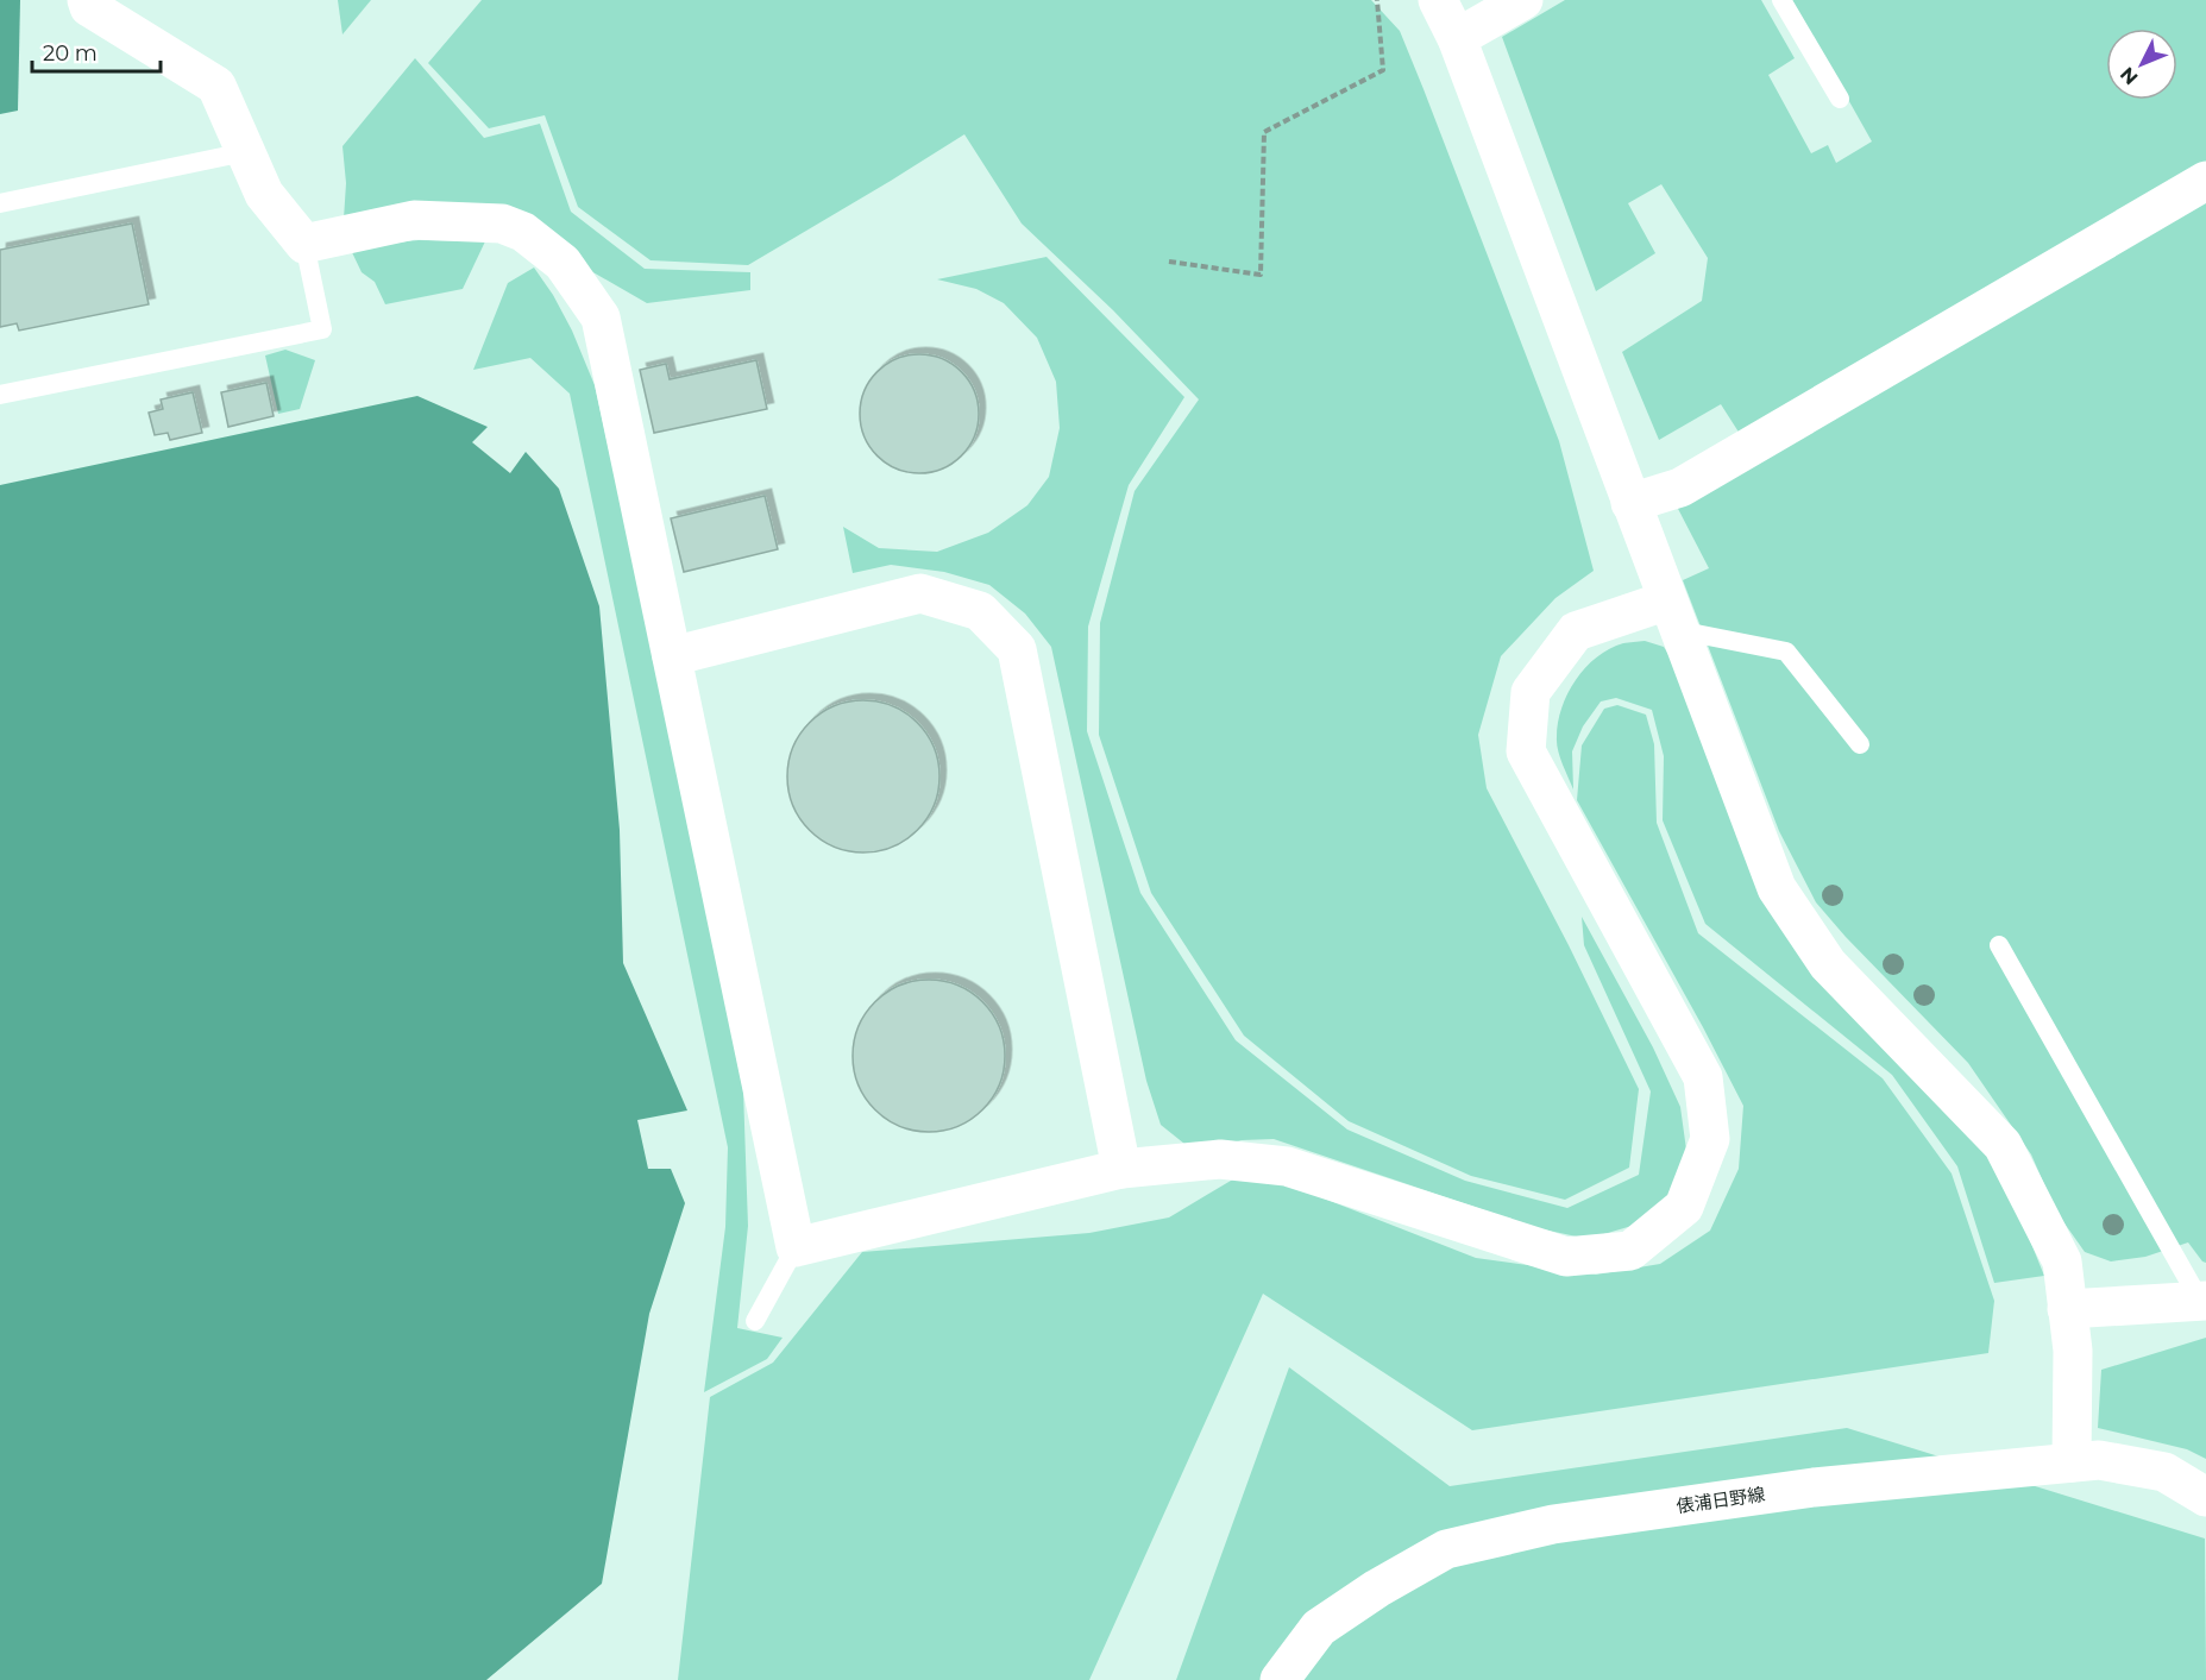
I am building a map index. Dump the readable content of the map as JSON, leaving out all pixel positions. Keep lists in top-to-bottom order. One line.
{"streets":{"street":["俵浦日野線"]},"scale_bar":"20 m","north":"bottom left"}
